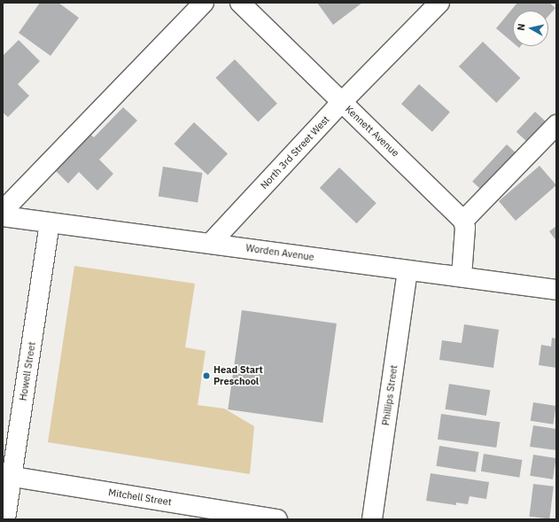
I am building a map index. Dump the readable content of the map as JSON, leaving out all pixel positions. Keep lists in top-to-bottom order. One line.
{"streets":{"street":["Kennett Avenue","North 3rd Street West","Worden Avenue","Howell Street","Phillips Street","Mitchell Street"]},"crossings":[["Kennett Avenue","North 3rd Street West"],["North 3rd Street West","Worden Avenue"],["Worden Avenue","Howell Street"],["Worden Avenue","Phillips Street"],["Howell Street","Mitchell Street"]],"places":["Head Start Preschool"],"north":"left"}
